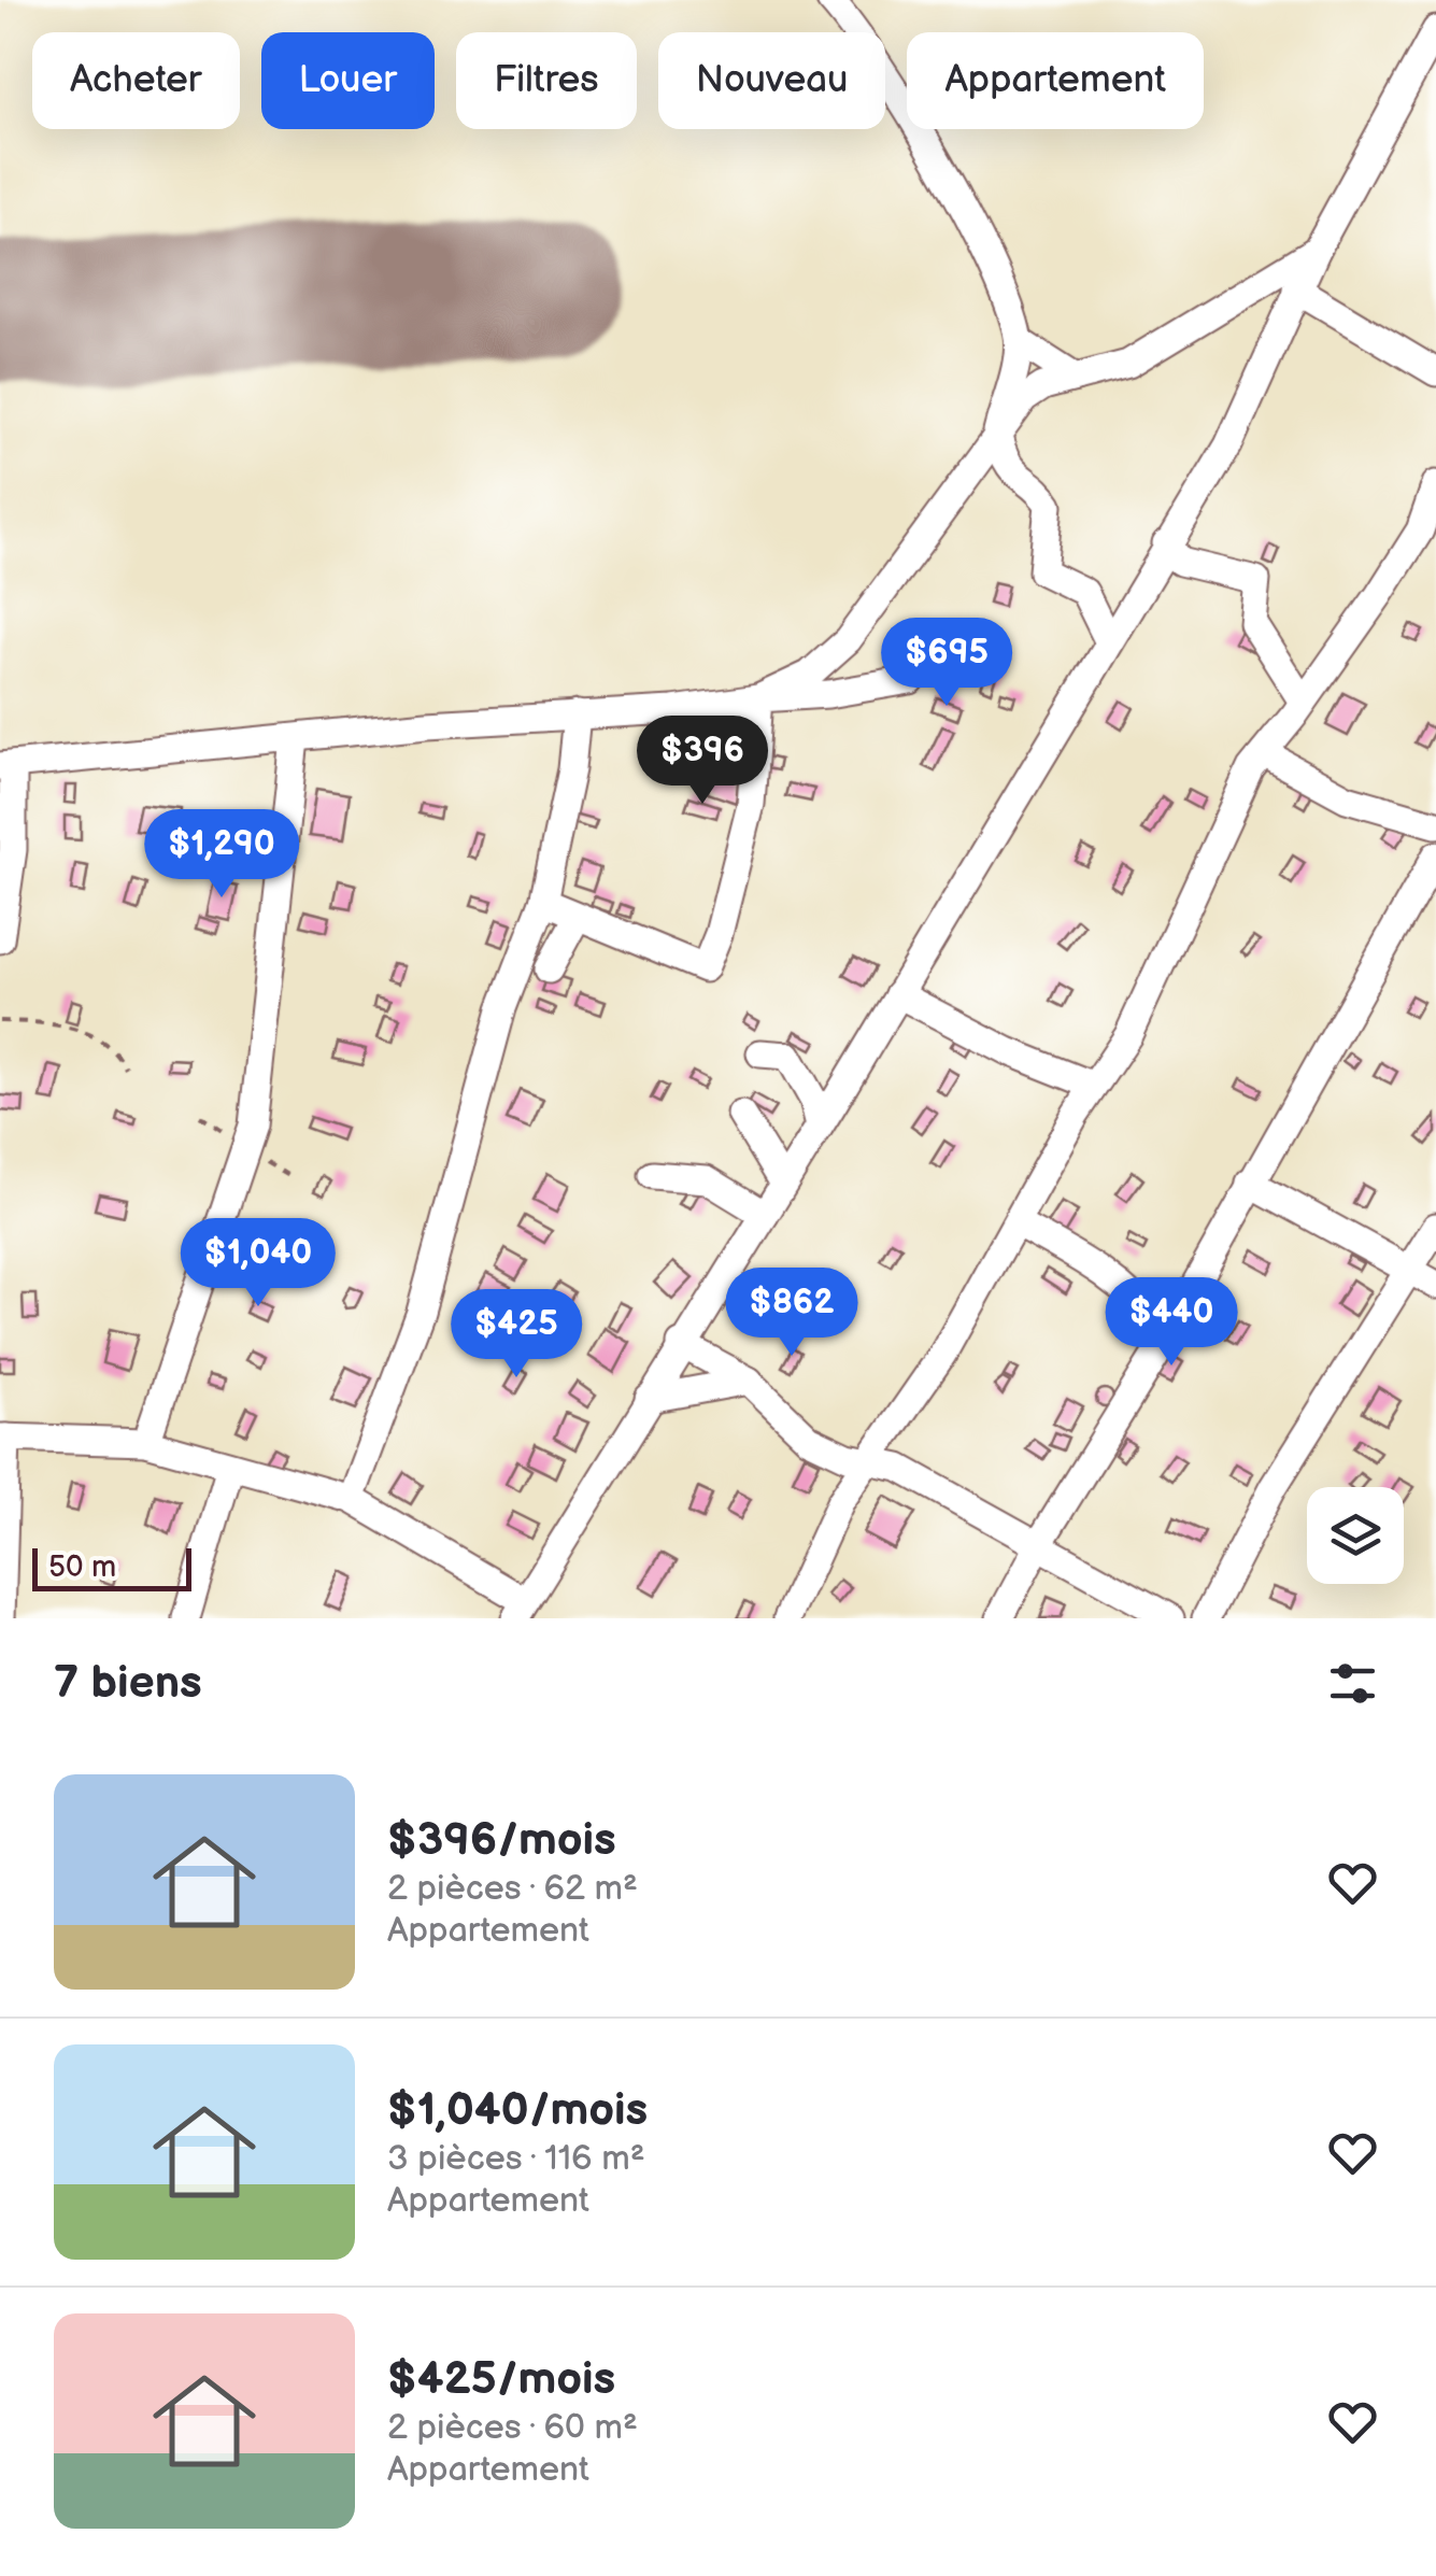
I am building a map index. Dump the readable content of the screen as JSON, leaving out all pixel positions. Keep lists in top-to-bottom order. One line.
{"scale_bar":"50 m","page":{"chip":["Acheter","Louer","Filtres","Nouveau","Appartement"],"price":["$695","$396","$1,290","$1,040","$862","$440","$425"],"scale":"50 m","heading":"7 biens","list":[{"name":"$396/mois","note":"2 pièces · 62 m² · Appartement"},{"name":"$1,040/mois","note":"3 pièces · 116 m² · Appartement"},{"name":"$425/mois","note":"2 pièces · 60 m² · Appartement"}]}}
